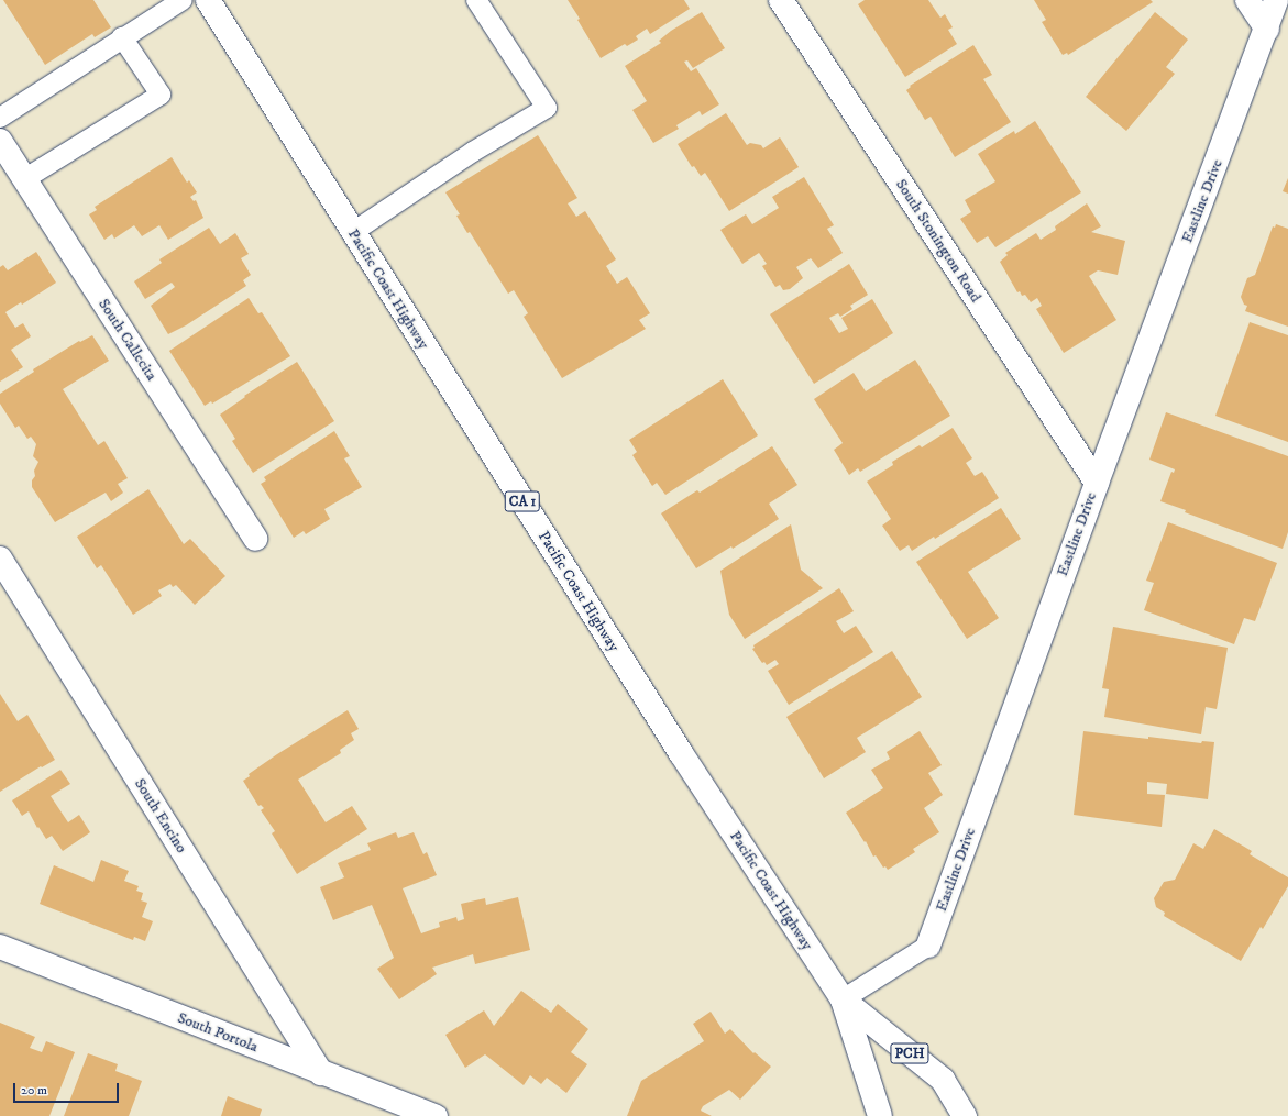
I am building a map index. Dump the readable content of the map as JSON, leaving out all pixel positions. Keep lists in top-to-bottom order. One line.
{"streets":{"main road":["Eastline Drive","South Stonington Road","Pacific Coast Highway","South Callecita","CA 1","South Encino","South Portola","PCH"]},"crossings":[["Eastline Drive","South Stonington Road"],["Eastline Drive","Pacific Coast Highway"],["South Encino","South Portola"]],"scale_bar":"20 m"}
